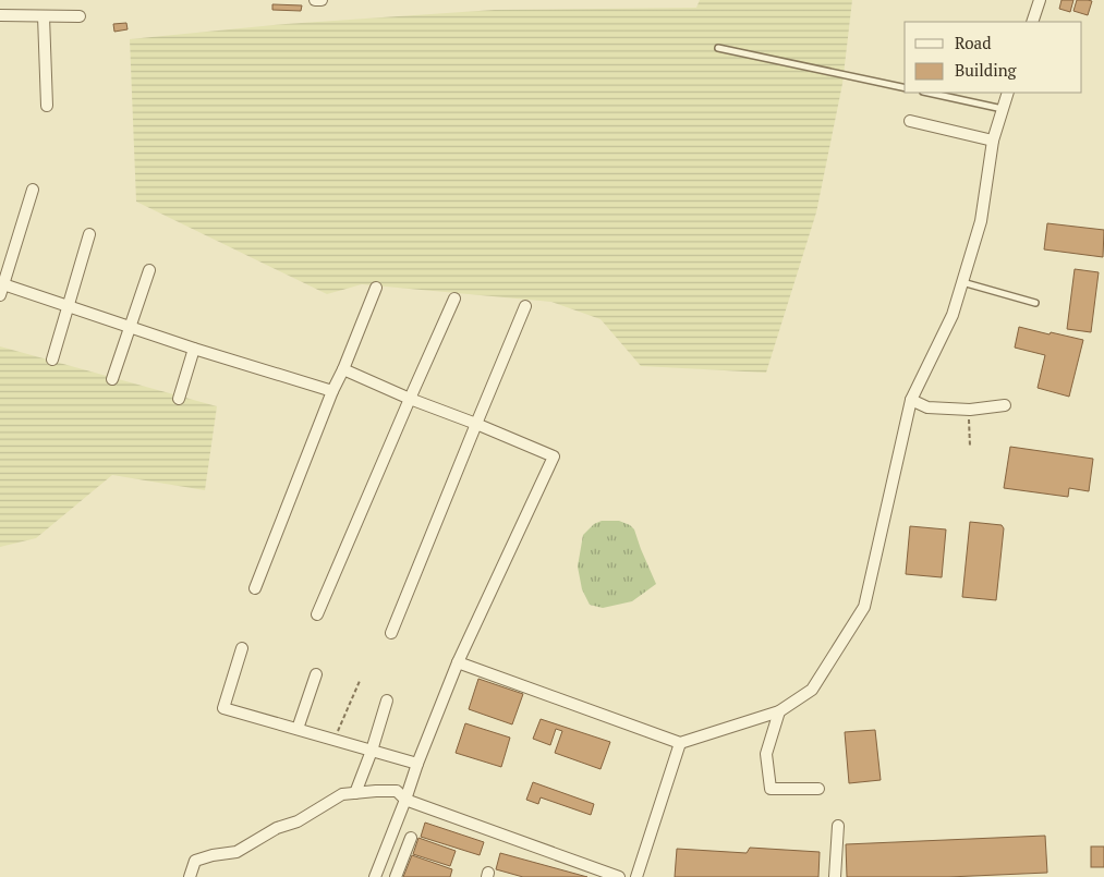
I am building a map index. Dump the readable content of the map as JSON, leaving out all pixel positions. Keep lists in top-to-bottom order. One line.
{"legend":["Road","Building"]}
